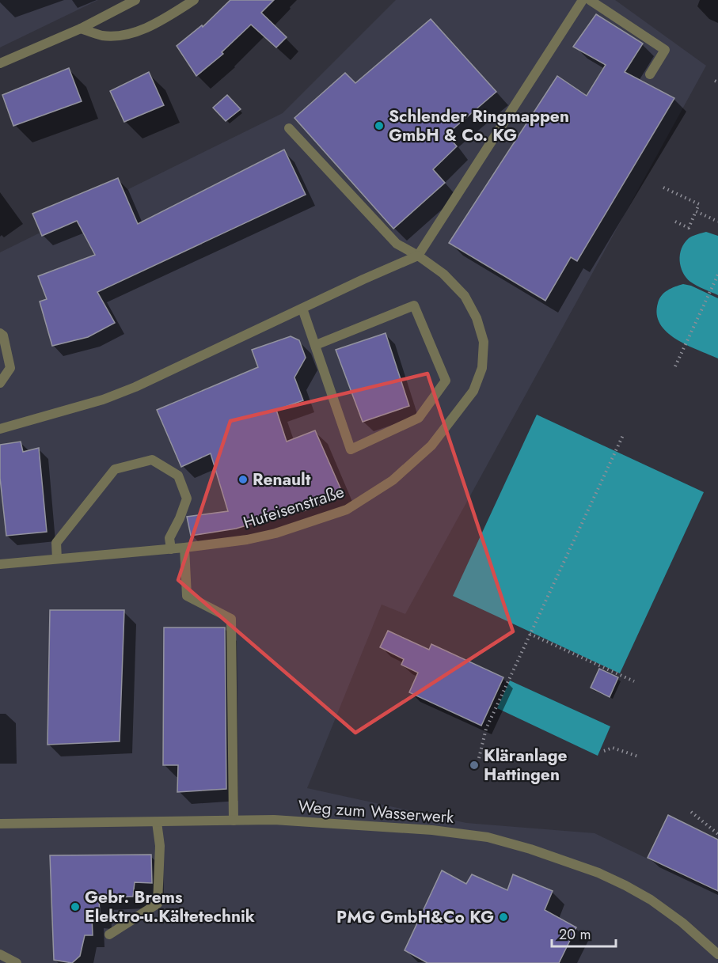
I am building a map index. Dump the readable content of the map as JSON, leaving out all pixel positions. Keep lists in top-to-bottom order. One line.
{"streets":{"street":["Hufeisenstraße","Weg zum Wasserwerk"]},"places":["Schlender Ringmappen GmbH & Co. KG","Renault","Kläranlage Hattingen","Gebr. Brems Elektro-u.Kältetechnik","PMG GmbH&Co KG"],"scale_bar":"20 m"}
